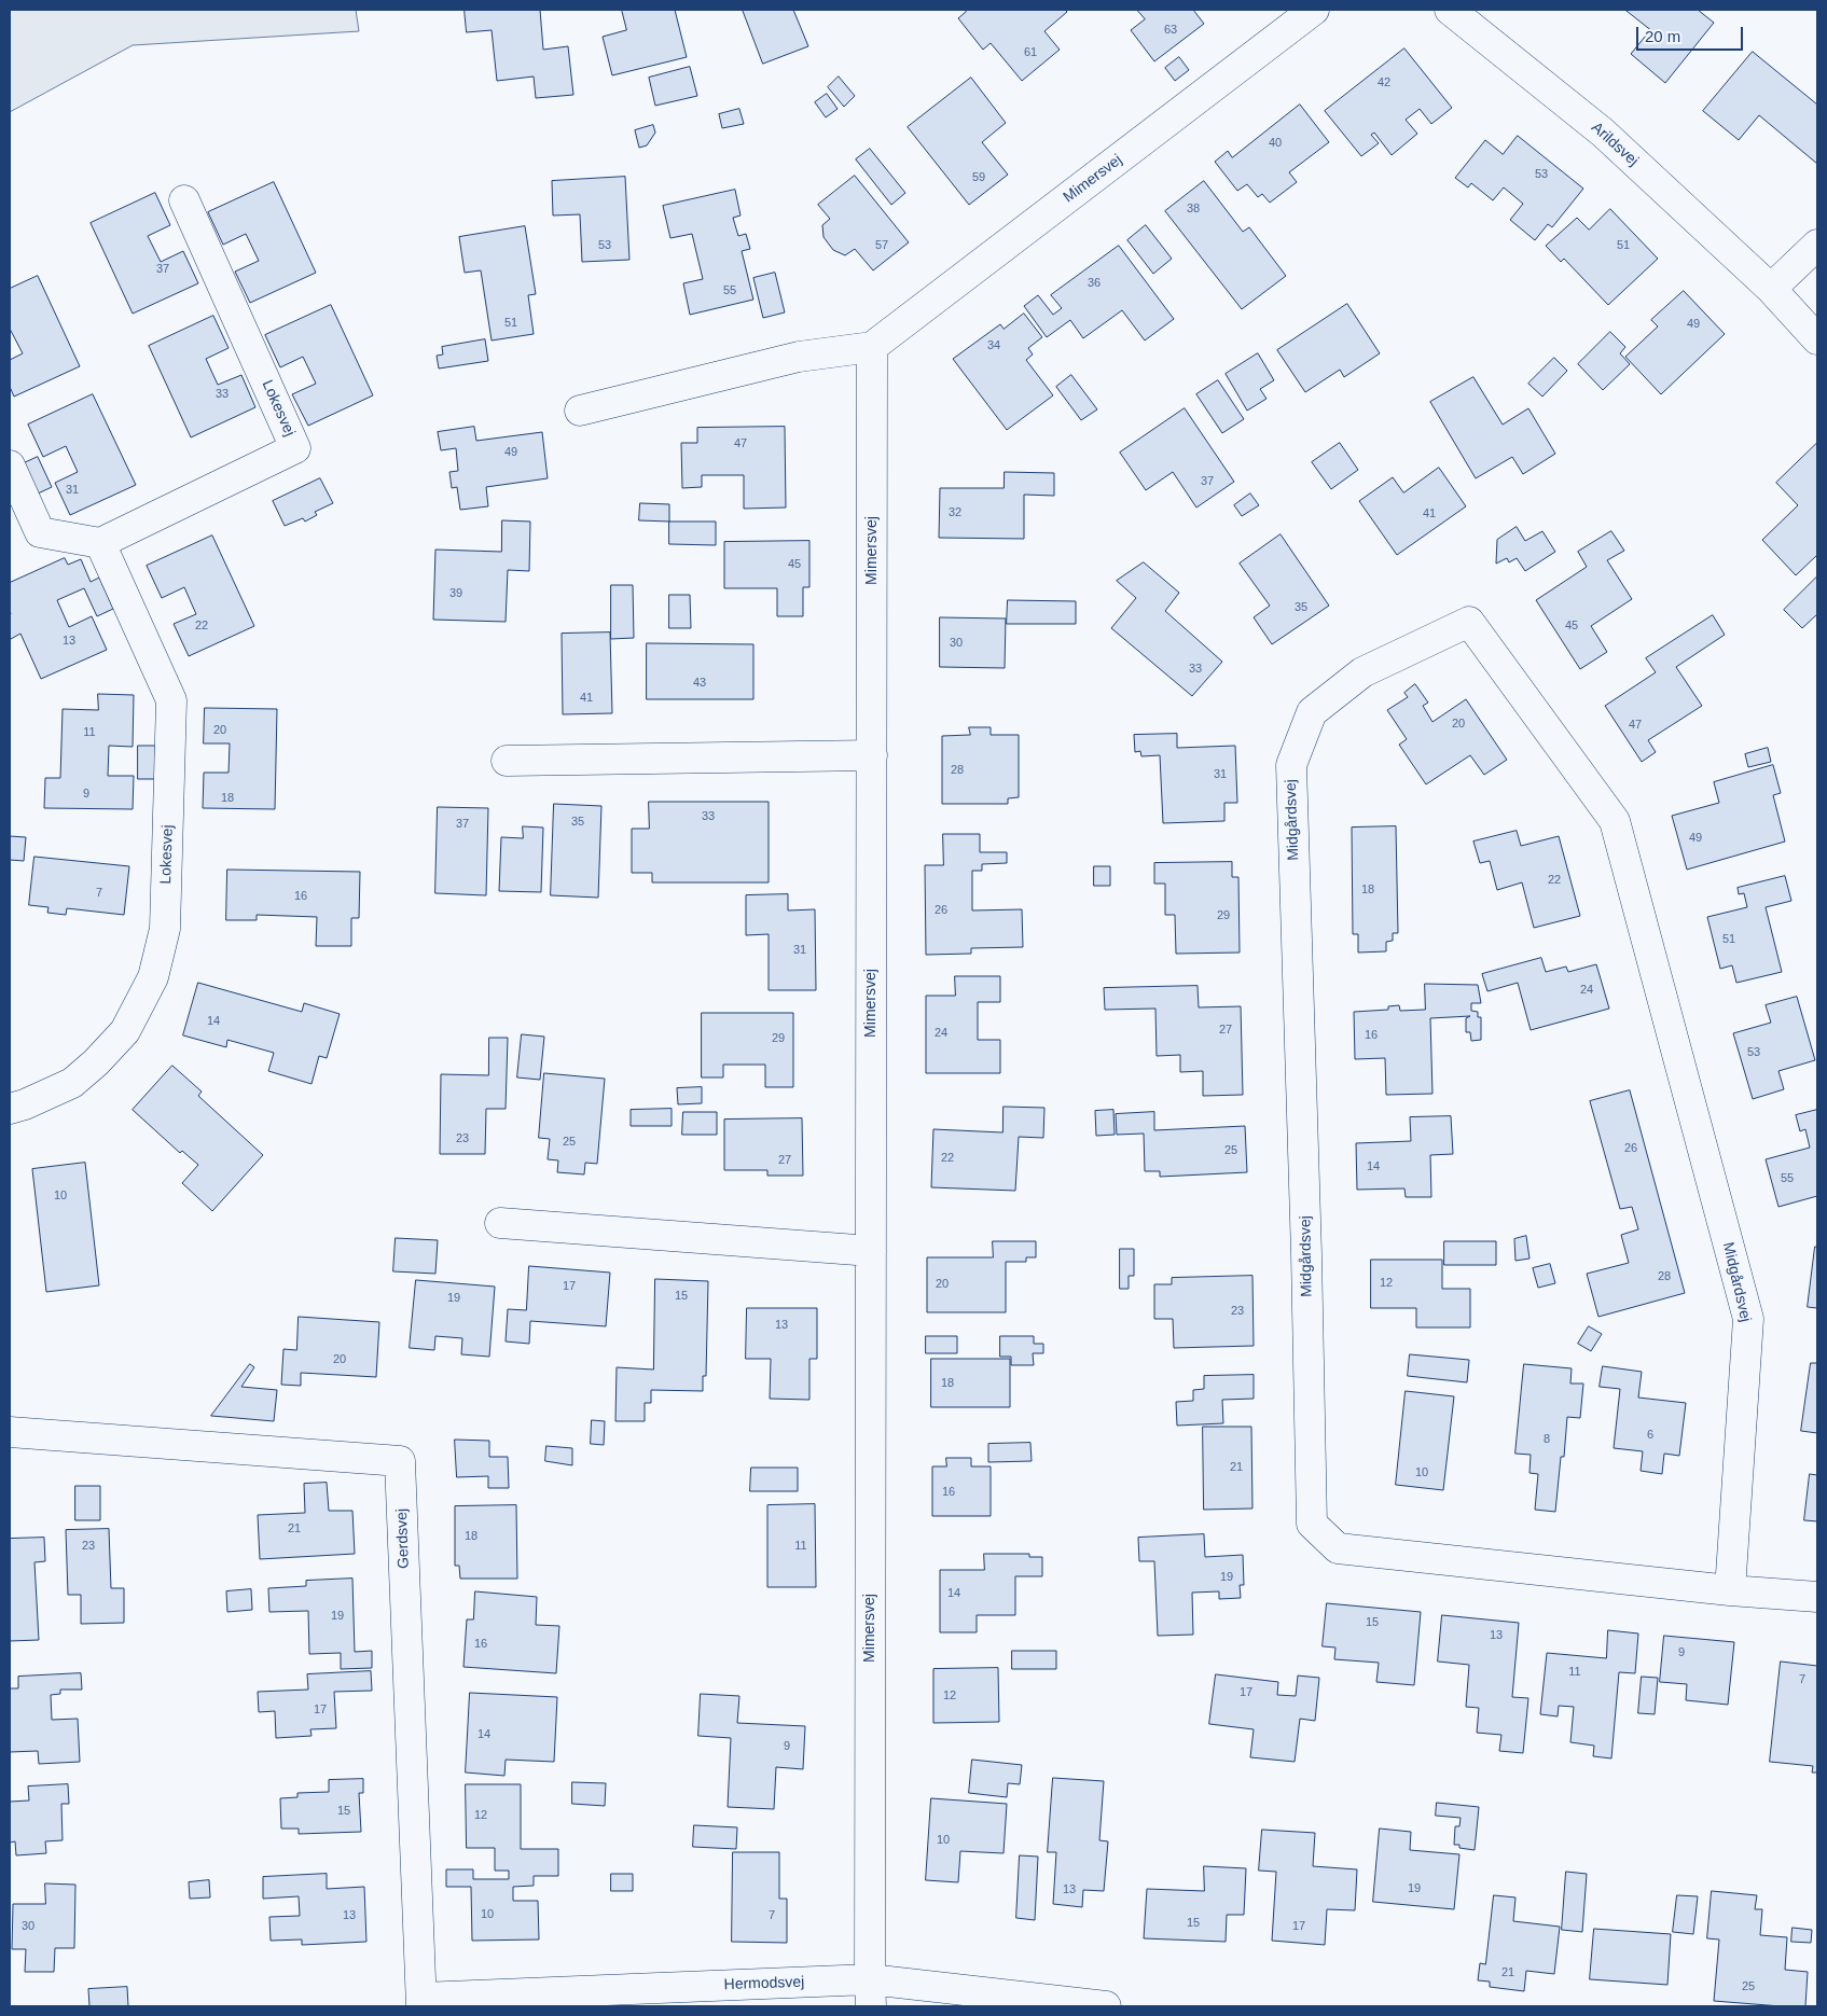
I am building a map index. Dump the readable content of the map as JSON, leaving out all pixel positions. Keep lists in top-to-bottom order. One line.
{"streets":{"street":["Arildsvej","Mimersvej","Lokesvej","Midgårdsvej","Gerdsvej","Hermodsvej"]},"crossings":[["Mimersvej","Hermodsvej"],["Gerdsvej","Hermodsvej"]],"house_numbers":["63","61","42","40","53","59","38","53","57","51","37","36","55","51","49","34","33","47","49","37","31","32","41","45","39","35","22","45","13","30","33","43","41","20","47","20","11","28","31","9","18","33","35","37","49","22","18","7","16","26","29","51","31","24","14","27","24","16","29","53","23","25","26","25","22","27","14","55","10","28","12","20","17","15","19","23","13","20","18","6","8","21","10","16","21","18","23","11","19","14","19","15","13","16","9","11","7","17","12","17","14","9","15","12","10","19","13","10","13","7","15","30","17","21","25"],"scale_bar":"20 m"}
